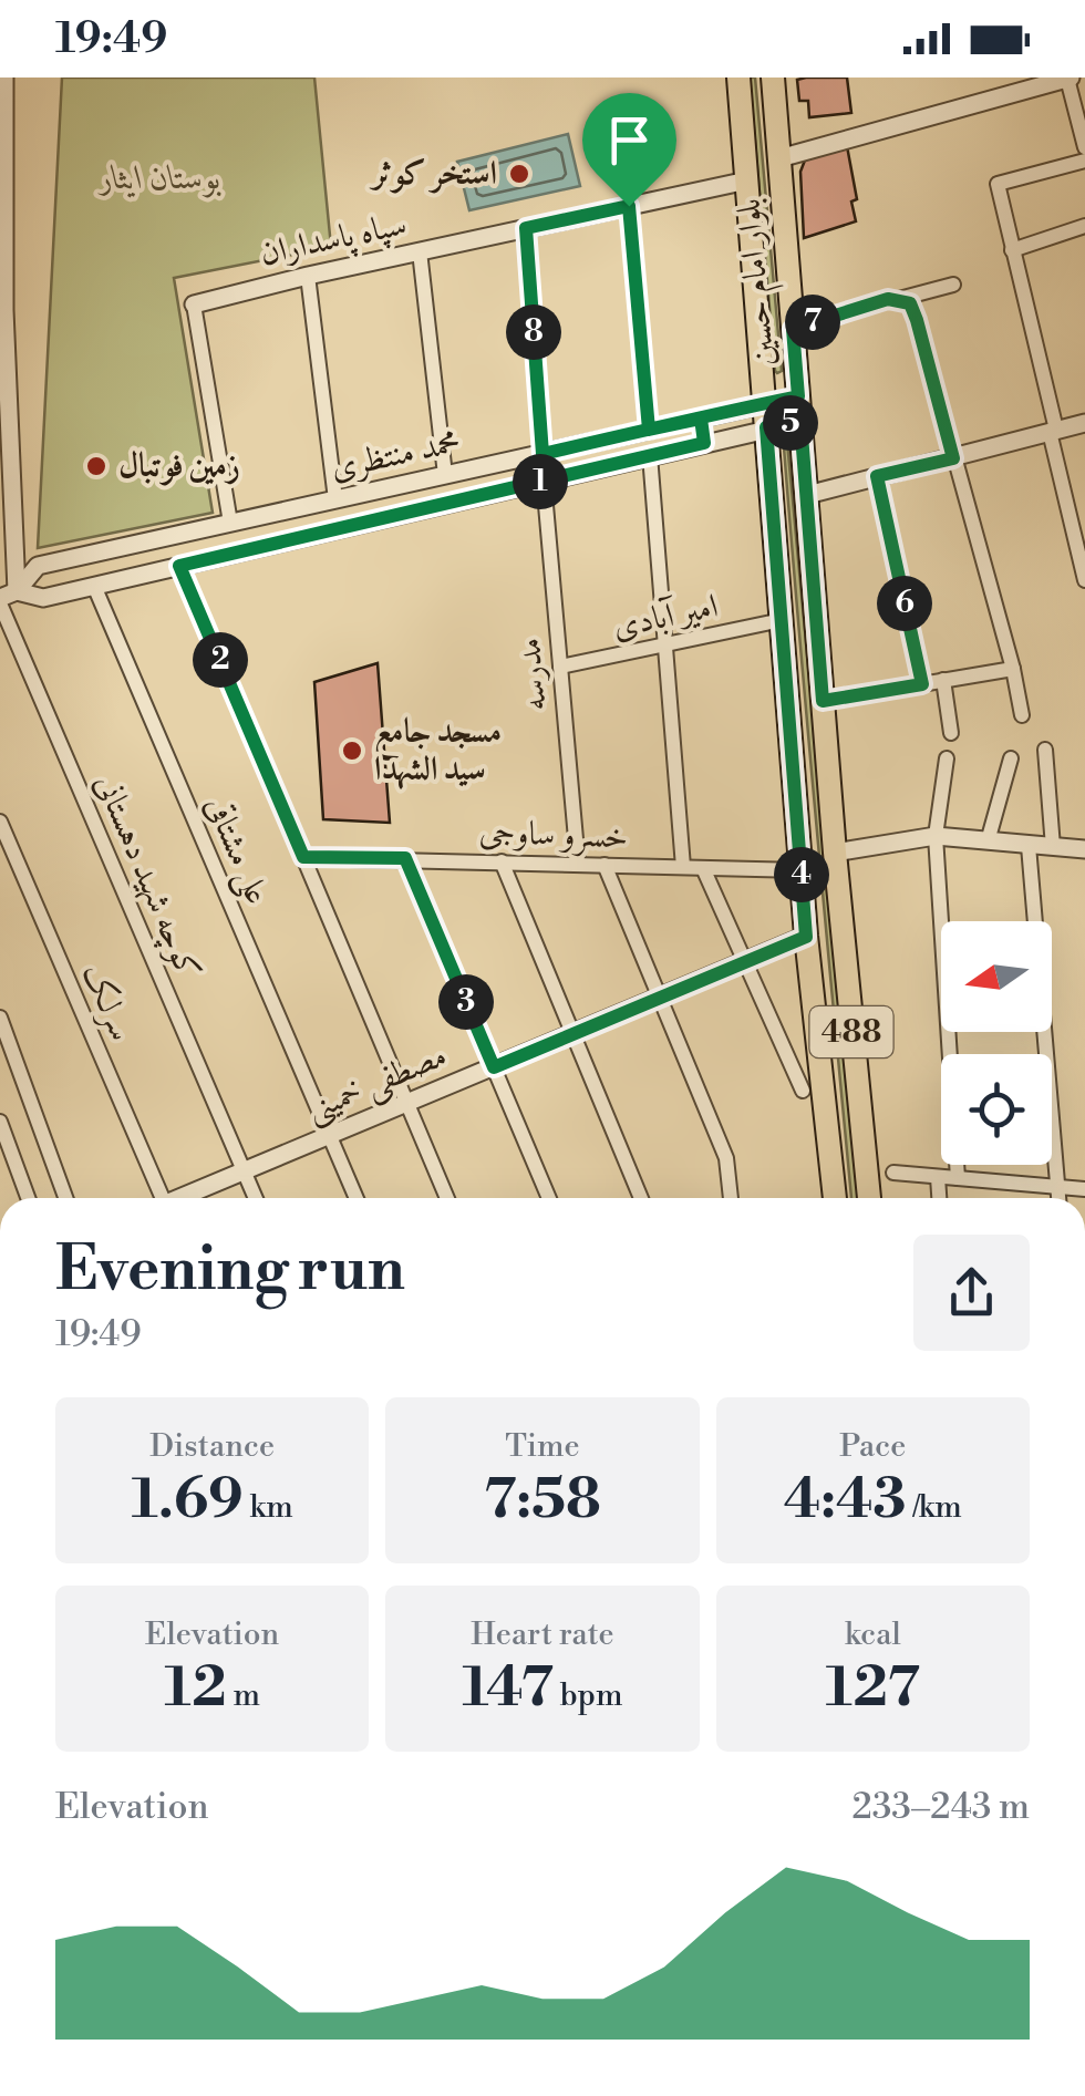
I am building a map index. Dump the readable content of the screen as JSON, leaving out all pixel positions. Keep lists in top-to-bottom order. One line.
{"streets":{"main road":["بلوار امام حسین","488"],"street":["سپاه پاسداران","محمد منتظری","امیر آبادی","مدرسه","خسرو ساوجی","علی مشتاقی","کوچه شهید دهستانی","سرلک","مصطفی خمینی"]},"crossings":[["سپاه پاسداران","بلوار امام حسین"],["بلوار امام حسین","محمد منتظری"],["بلوار امام حسین","امیر آبادی"],["بلوار امام حسین","خسرو ساوجی"],["بلوار امام حسین","مصطفی خمینی"],["محمد منتظری","مدرسه"],["محمد منتظری","علی مشتاقی"],["محمد منتظری","کوچه شهید دهستانی"],["امیر آبادی","مدرسه"],["مدرسه","خسرو ساوجی"],["علی مشتاقی","مصطفی خمینی"],["کوچه شهید دهستانی","مصطفی خمینی"]],"parks":["بوستان ایثار"],"places":["استخر کوثر","زمین فوتبال","مسجد جامع سید الشهدا"],"north":"left","page":{"status":"19:49","pins":["7","8","5","1","6","2","4","3"],"heading":["Evening run","19:49"],"stats":[["Distance","1.69 km"],["Time","7:58"],["Pace","4:43 /km"],["Elevation","12 m"],["Heart rate","147 bpm"],["kcal","127"]],"chart":["Elevation","233–243 m"]}}
